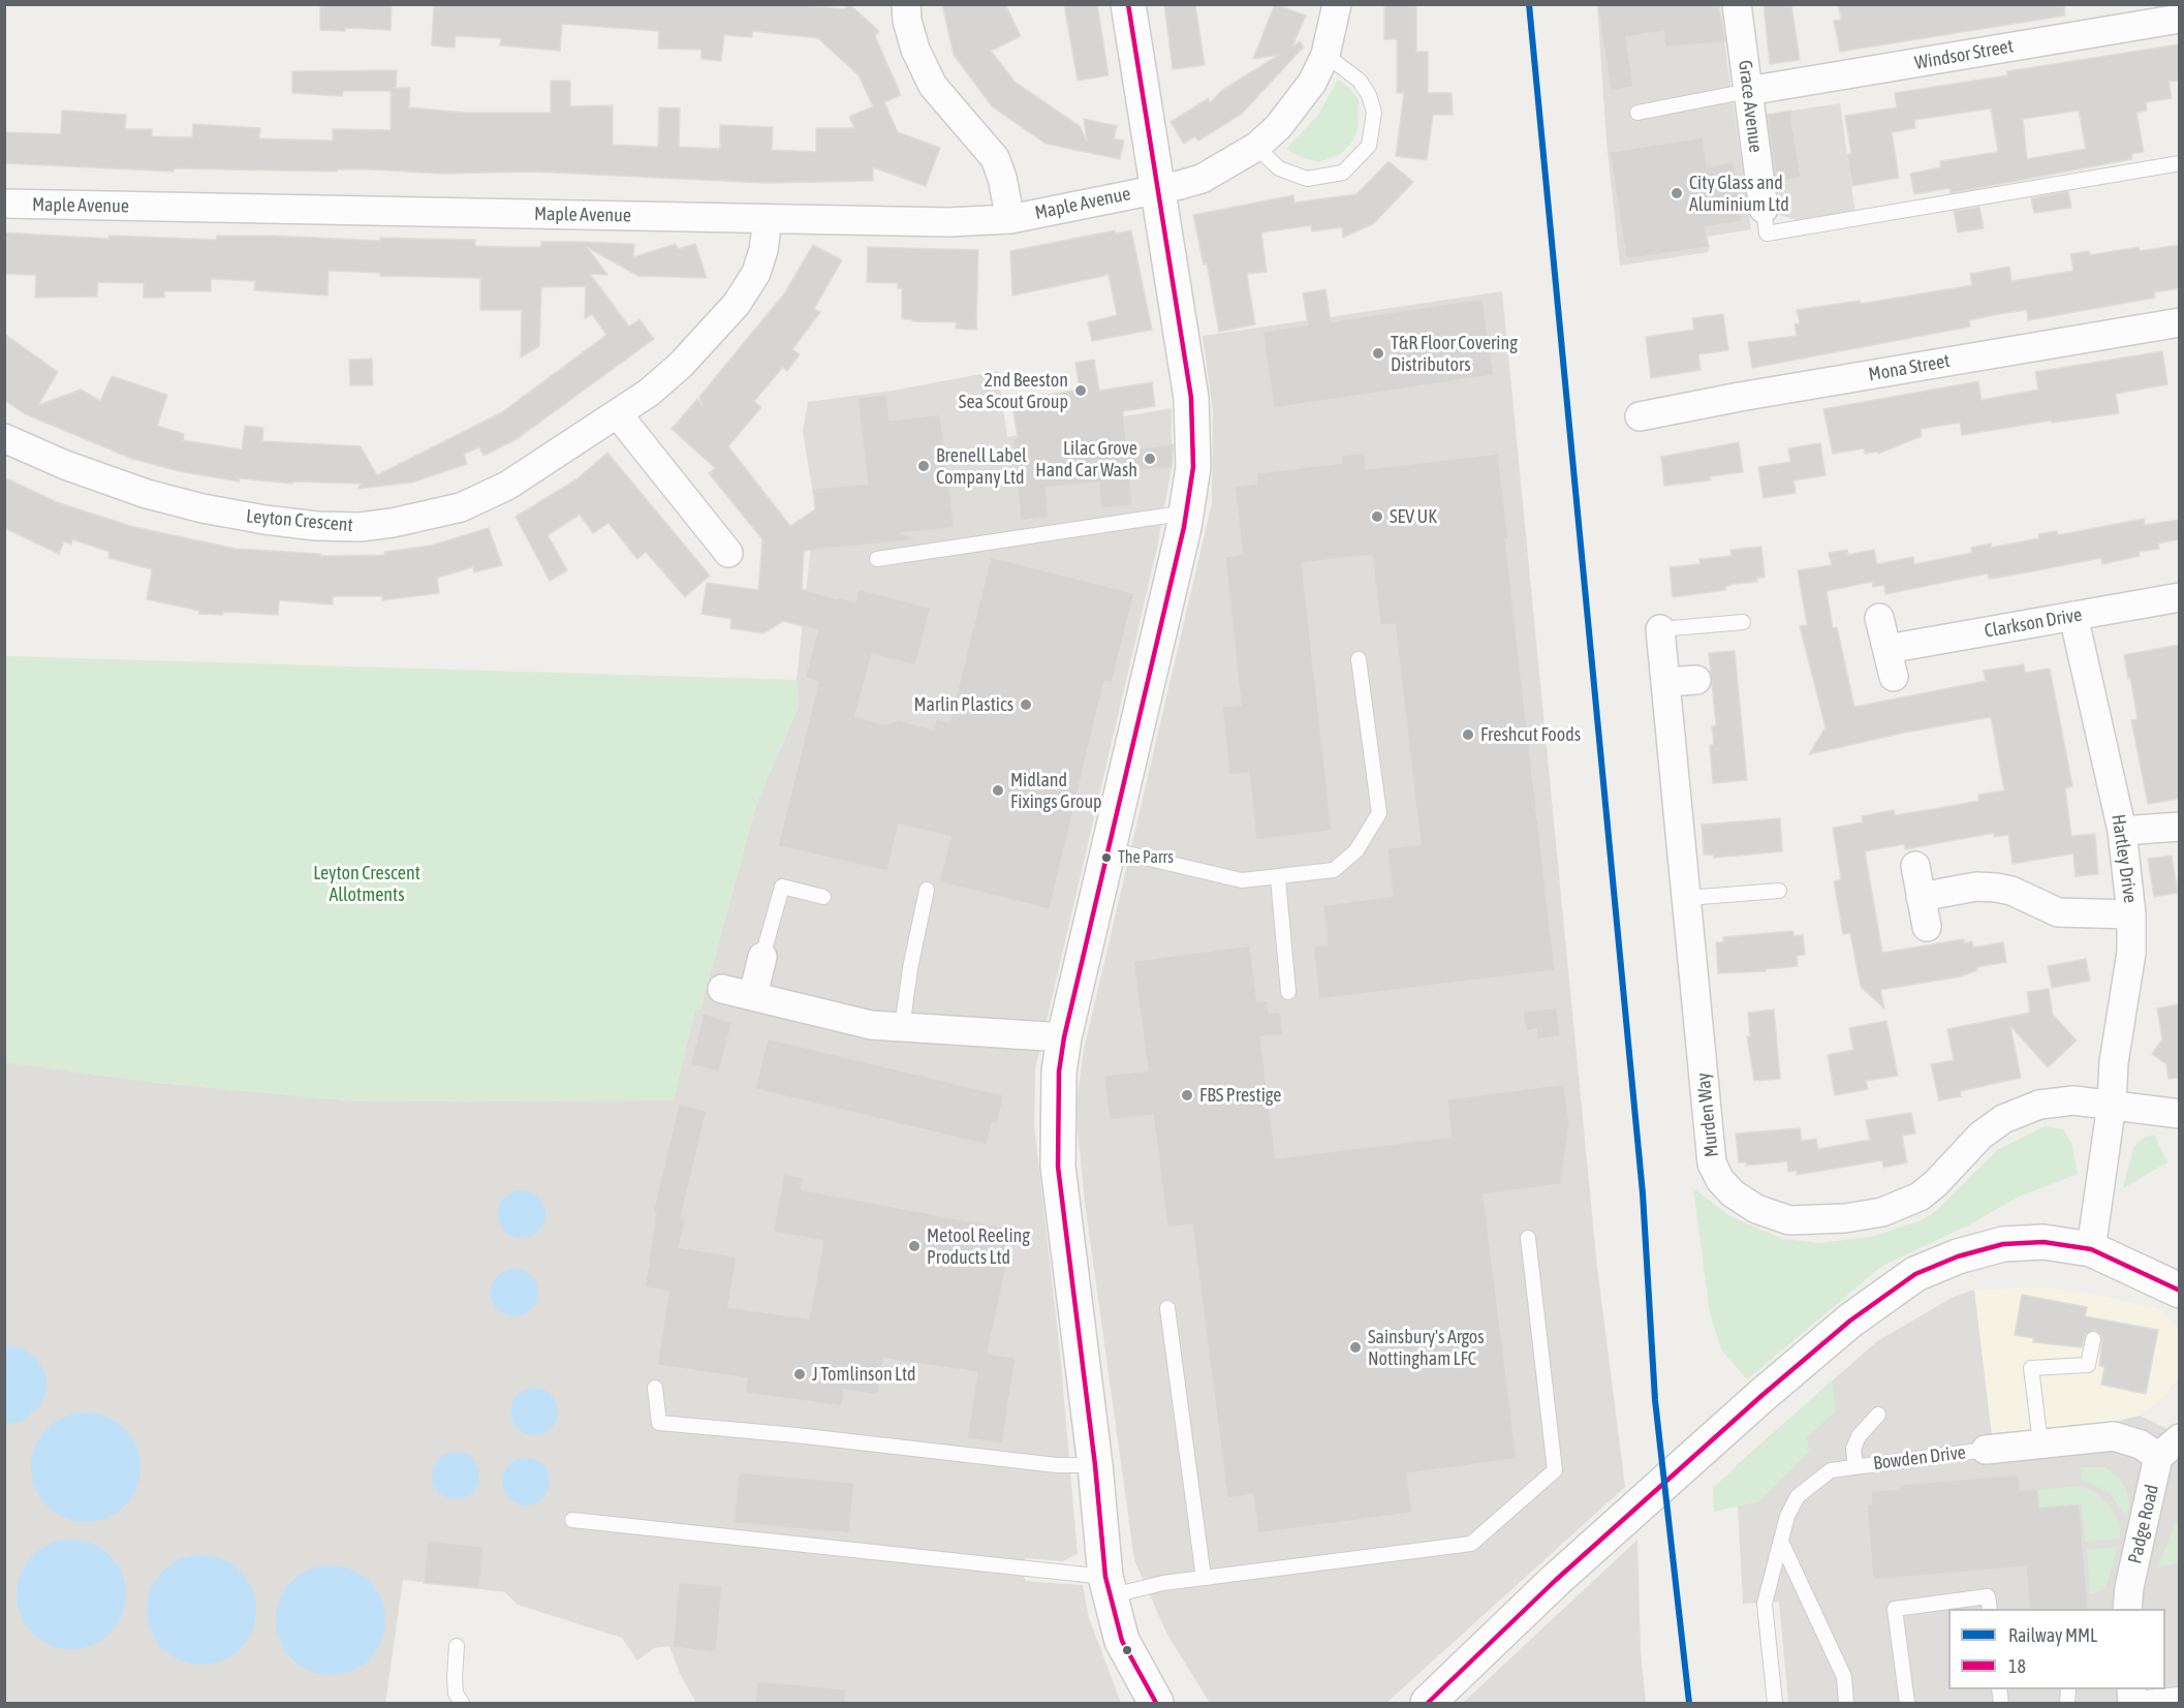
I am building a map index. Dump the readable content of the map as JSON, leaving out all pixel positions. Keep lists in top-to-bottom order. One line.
{"streets":{"street":["Windsor Street","Grace Avenue","Maple Avenue","Mona Street","Leyton Crescent","Clarkson Drive","Hartley Drive","Murden Way","Bowden Drive","Padge Road"]},"crossings":[["Windsor Street","Grace Avenue"],["Maple Avenue","Leyton Crescent"],["Clarkson Drive","Hartley Drive"],["Hartley Drive","Murden Way"],["Bowden Drive","Padge Road"]],"parks":["Leyton Crescent Allotments"],"places":["City Glass and Aluminium Ltd","T&R Floor Covering Distributors","2nd Beeston Sea Scout Group","Lilac Grove Hand Car Wash","Brenell Label Company Ltd","SEV UK","Marlin Plastics","Freshcut Foods","Midland Fixings Group","The Parrs","FBS Prestige","Metool Reeling Products Ltd","Sainsbury's Argos Nottingham LFC","J Tomlinson Ltd"],"lines":["rail line MML","transit line 18"],"legend":["Railway MML","18"]}
